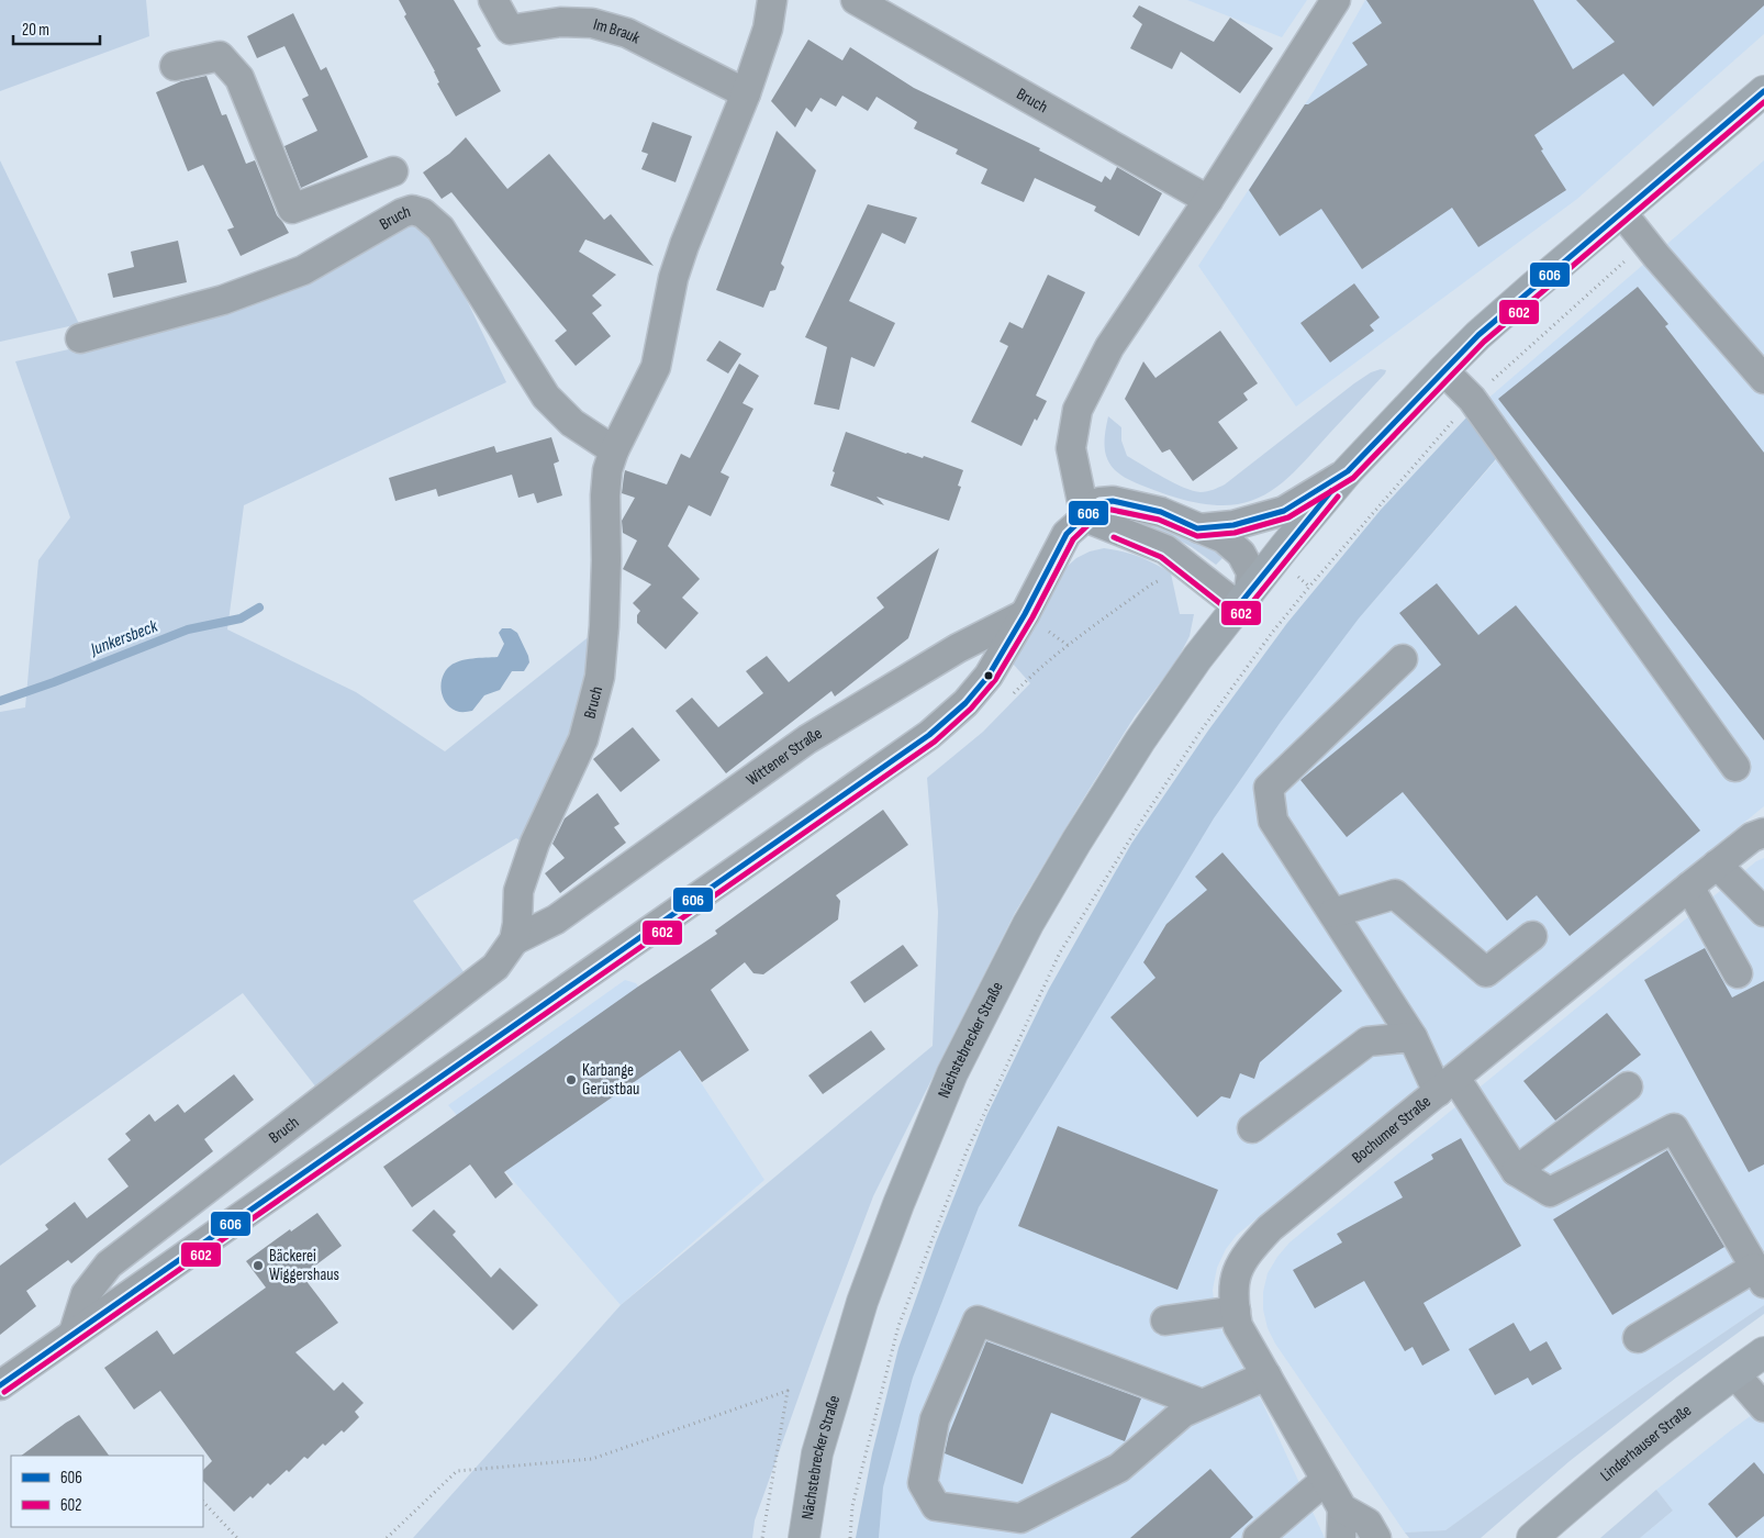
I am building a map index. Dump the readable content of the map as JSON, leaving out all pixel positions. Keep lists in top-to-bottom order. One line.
{"streets":{"main road":["Nächstebrecker Straße","Linderhauser Straße"],"street":["Im Brauk","Bruch","Wittener Straße","Bochumer Straße"]},"crossings":[["Im Brauk","Bruch"],["Bruch","Wittener Straße"]],"water":["Junkersbeck"],"places":["Karbange Gerüstbau","Bäckerei Wiggershaus"],"lines":["transit line 606","transit line 602"],"legend":["606","602"],"scale_bar":"20 m"}
